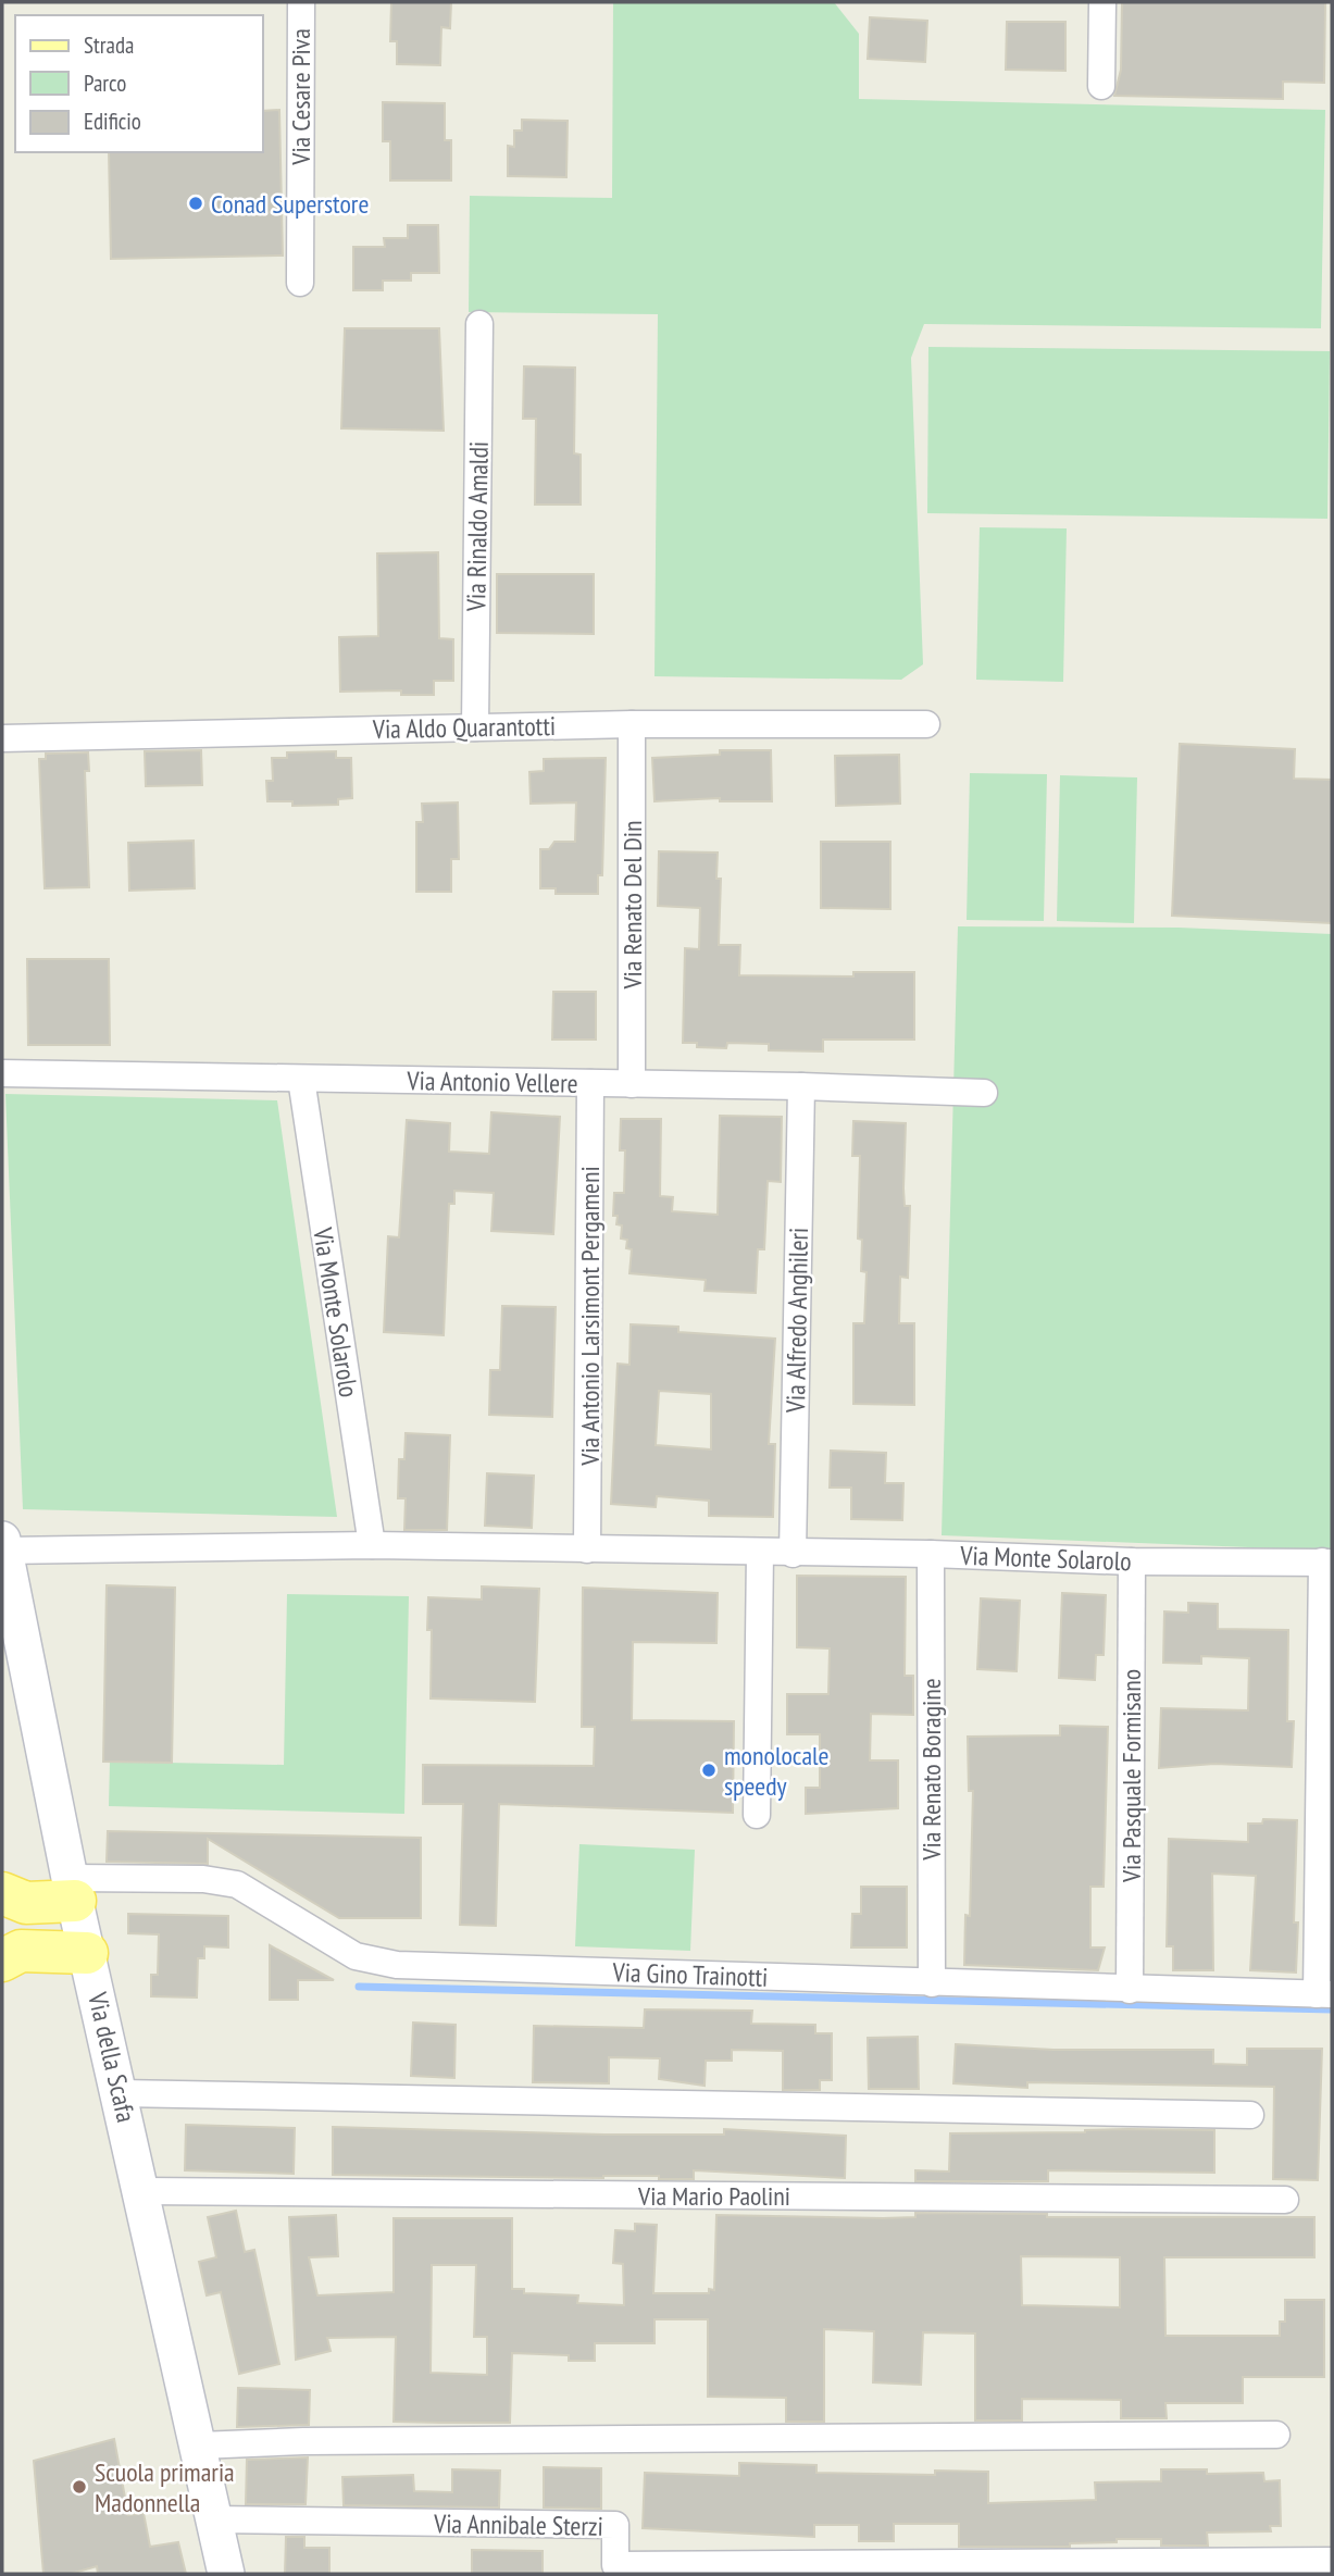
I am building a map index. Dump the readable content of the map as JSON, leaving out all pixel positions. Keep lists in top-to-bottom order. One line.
{"streets":{"street":["Via Cesare Piva","Via Rinaldo Amaldi","Via Aldo Quarantotti","Via Renato Del Din","Via Antonio Vellere","Via Monte Solarolo","Via Antonio Larsimont Pergameni","Via Alfredo Anghileri","Via Renato Boragine","Via Pasquale Formisano","Via Gino Trainotti","Via della Scafa","Via Mario Paolini","Via Annibale Sterzi"]},"crossings":[["Via Rinaldo Amaldi","Via Aldo Quarantotti"],["Via Aldo Quarantotti","Via Renato Del Din"],["Via Renato Del Din","Via Antonio Vellere"],["Via Antonio Vellere","Via Monte Solarolo"],["Via Antonio Vellere","Via Antonio Larsimont Pergameni"],["Via Antonio Vellere","Via Alfredo Anghileri"],["Via Monte Solarolo","Via Antonio Larsimont Pergameni"],["Via Monte Solarolo","Via Alfredo Anghileri"],["Via Monte Solarolo","Via Renato Boragine"],["Via Monte Solarolo","Via Pasquale Formisano"],["Via Monte Solarolo","Via della Scafa"],["Via Renato Boragine","Via Gino Trainotti"],["Via Pasquale Formisano","Via Gino Trainotti"],["Via Gino Trainotti","Via della Scafa"],["Via della Scafa","Via Mario Paolini"],["Via della Scafa","Via Annibale Sterzi"]],"places":["Conad Superstore","monolocale speedy","Scuola primaria Madonnella"],"legend":["Strada","Parco","Edificio"]}
